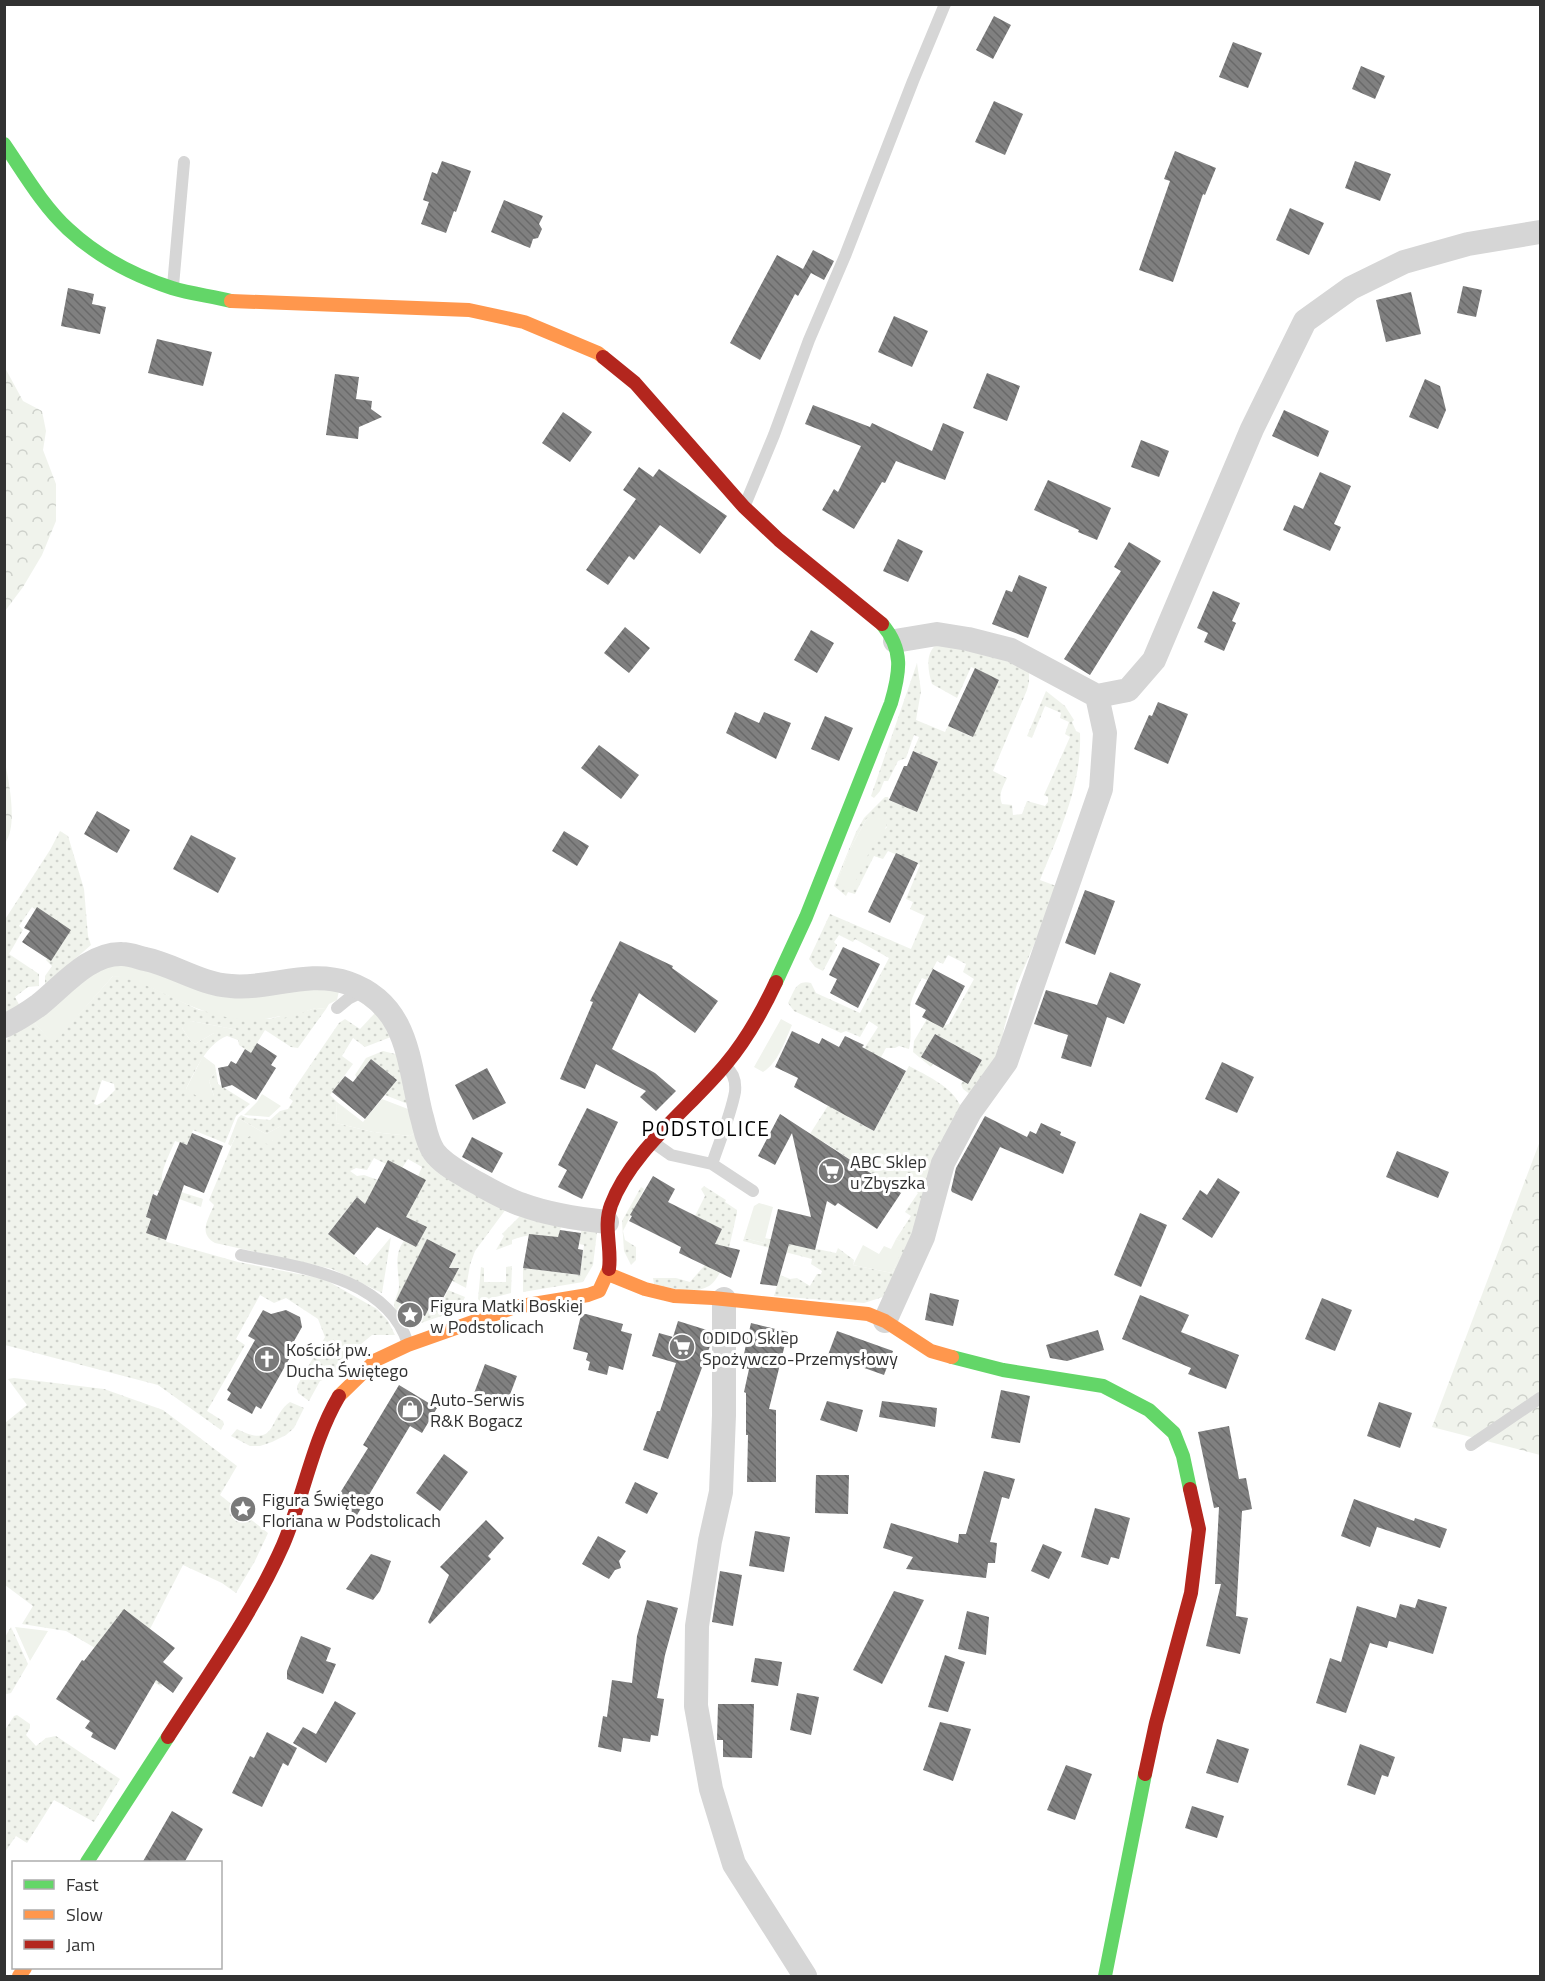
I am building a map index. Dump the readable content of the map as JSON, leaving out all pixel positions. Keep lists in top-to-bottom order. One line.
{"districts":["PODSTOLICE"],"places":{"supermarket":["ABC Sklep u Zbyszka","ODIDO Sklep Spożywczo-Przemysłowy"],"place":["Figura Matki Boskiej w Podstolicach","Figura Świętego Floriana w Podstolicach"],"church":["Kościół pw. Ducha Świętego"],"shop":["Auto-Serwis R&K Bogacz"]},"legend":["Fast","Slow","Jam"]}
